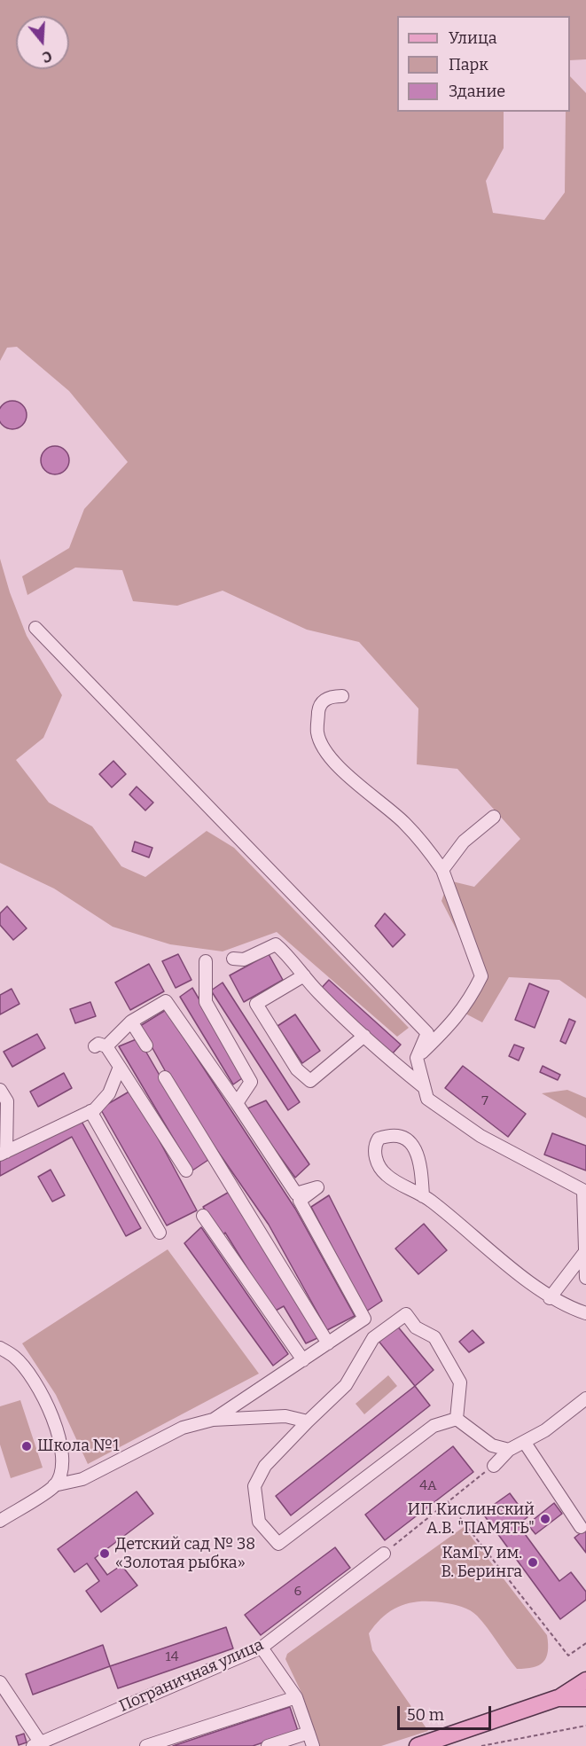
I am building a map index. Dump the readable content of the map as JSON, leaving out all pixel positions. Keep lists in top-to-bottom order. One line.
{"streets":{"street":["Пограничная улица"]},"places":["Школа №1","ИП Кислинский А.В. \"ПАМЯТЬ\"","Детский сад № 38 «Золотая рыбка»","КамГУ им. В. Беринга"],"house_numbers":["7","4А","6","14"],"legend":["Улица","Парк","Здание"],"scale_bar":"50 m","north":"bottom"}
